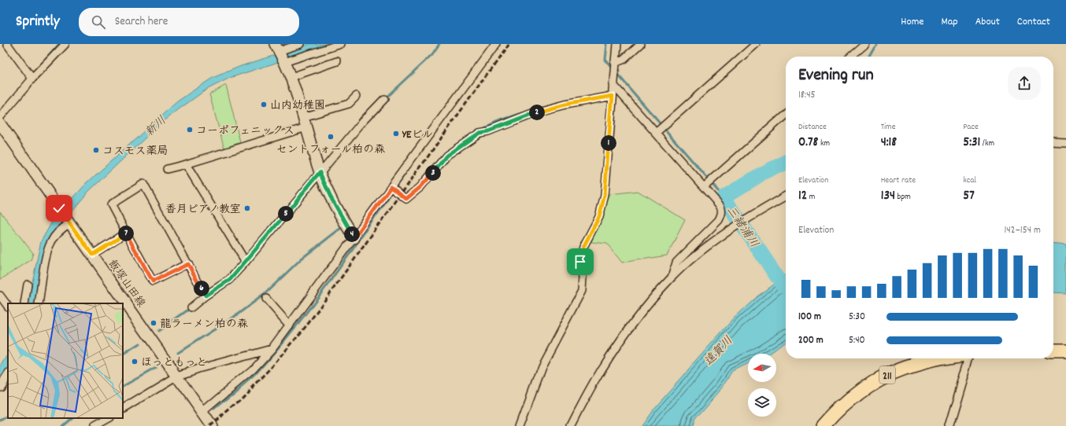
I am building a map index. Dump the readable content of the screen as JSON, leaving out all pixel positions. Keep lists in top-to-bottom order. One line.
{"streets":{"highway":["211"],"main road":["飯塚山田線"]},"water":["新川","三緒浦川","遠賀川"],"places":["山内幼稚園","コーポフェニックス","YEビル","セントフォール柏の森","コスモス薬局","香月ピアノ教室","龍ラーメン柏の森","ほっともっと"],"north":"left","page":{"header":"Sprintly","search":"Search here","nav":["Home","Map","About","Contact"],"heading":["Evening run","18:45"],"pins":["2","1","3","5","7","4","6"],"stats":[["Distance","0.78 km"],["Time","4:18"],["Pace","5:31 /km"],["Elevation","12 m"],["Heart rate","134 bpm"],["kcal","57"]],"chart":["Elevation","142–154 m"],"list":[{"name":"100 m","note":"5:30"},{"name":"200 m","note":"5:40"}]}}
